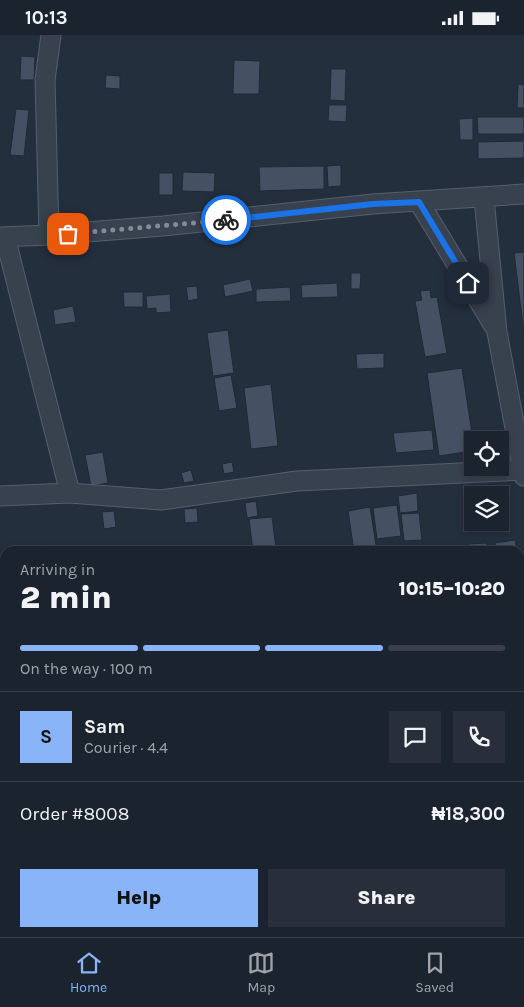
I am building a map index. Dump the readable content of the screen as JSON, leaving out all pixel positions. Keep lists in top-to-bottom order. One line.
{"page":{"status":"10:13","heading":["2 min","Arriving in","10:15–10:20"],"panel":["Sam","Courier · 4.4","Order #8008","₦18,300"],"bar":"On the way · 100 m","round":"S","buttons":["Help","Share"],"tabs":["Home","Map","Saved"]}}
